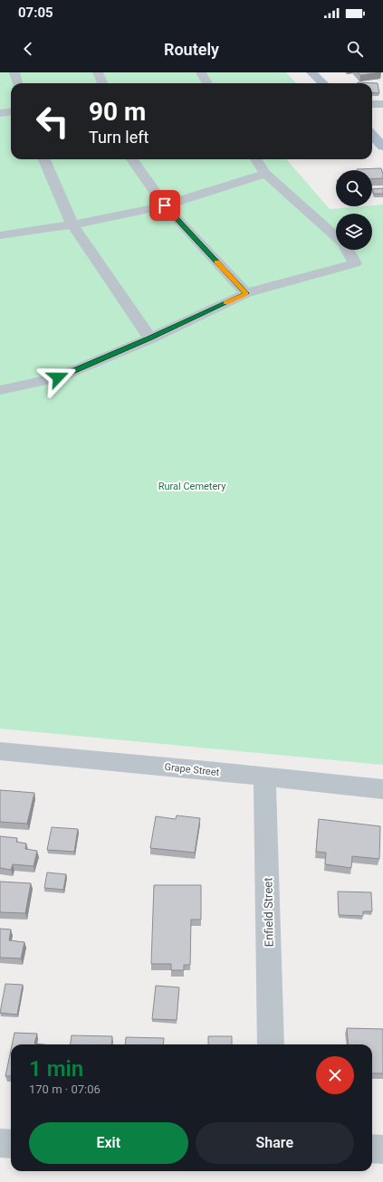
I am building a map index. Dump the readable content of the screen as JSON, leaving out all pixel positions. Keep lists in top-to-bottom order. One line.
{"streets":{"street":["Grape Street","Enfield Street"]},"crossings":[["Grape Street","Enfield Street"]],"parks":["Rural Cemetery"],"page":{"status":"07:05","header":"Routely","turn":["90 m","Turn left"],"heading":["1 min","170 m · 07:06"],"buttons":["Exit","Share"]}}
